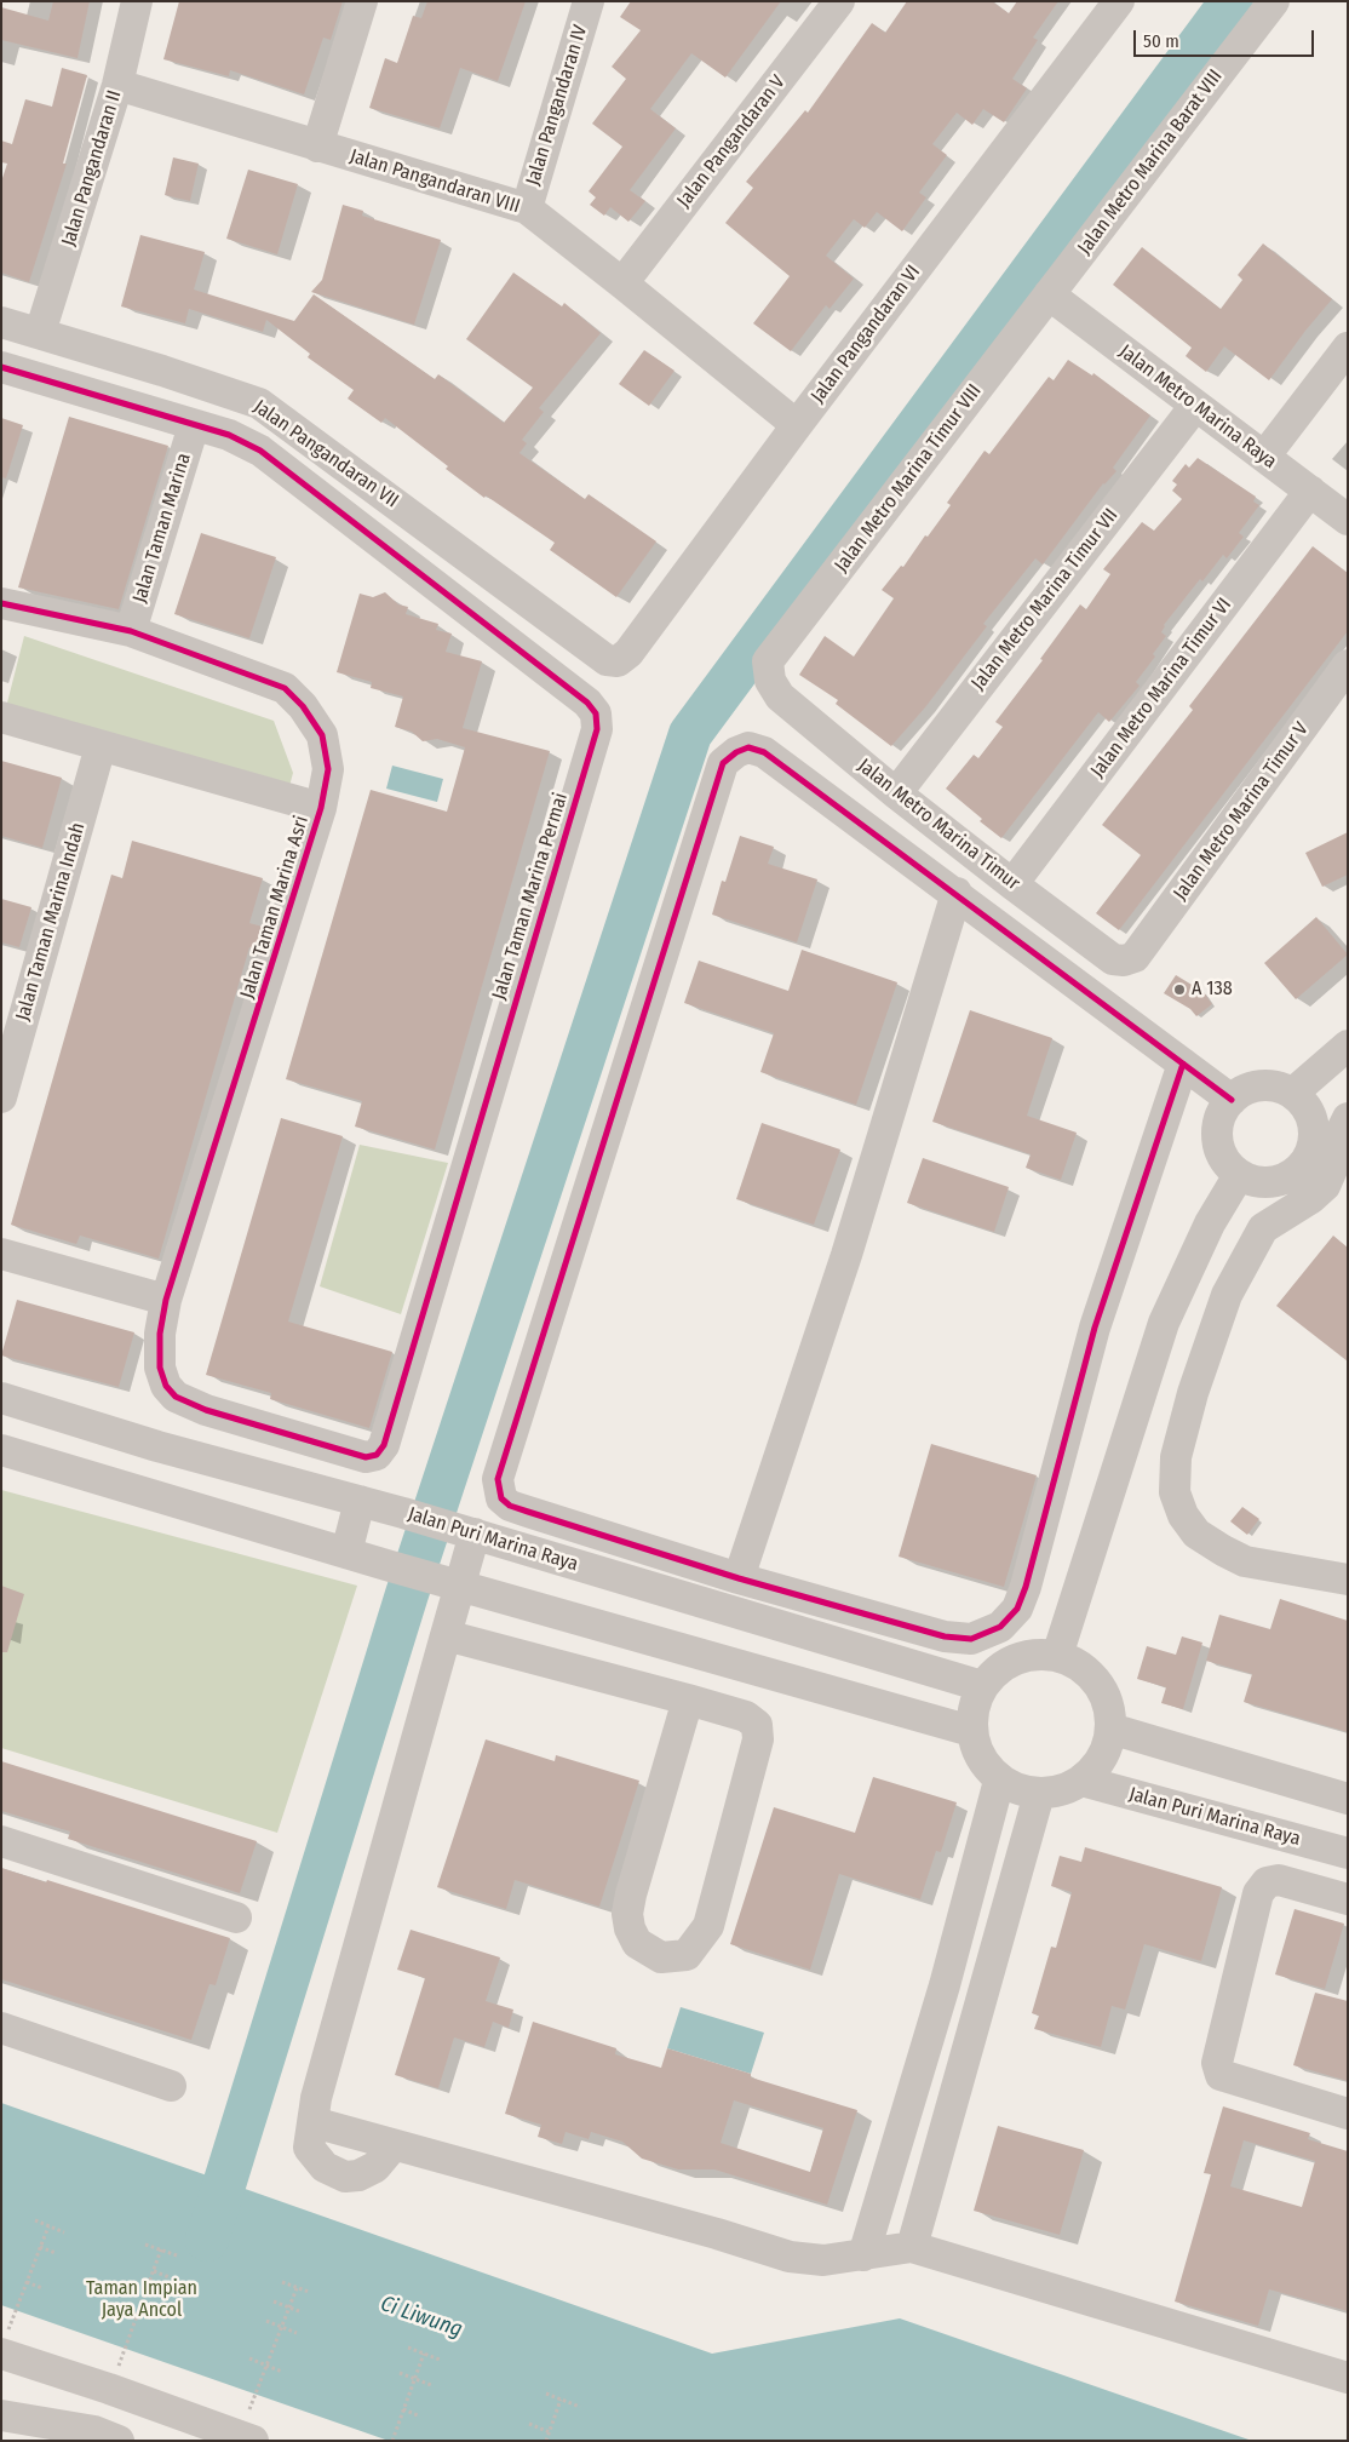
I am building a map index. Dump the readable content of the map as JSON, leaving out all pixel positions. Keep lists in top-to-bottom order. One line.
{"streets":{"street":["Jalan Pangandaran IV","Jalan Pangandaran V","Jalan Metro Marina Barat VIII","Jalan Pangandaran II","Jalan Pangandaran VIII","Jalan Pangandaran VI","Jalan Metro Marina Raya","Jalan Pangandaran VII","Jalan Metro Marina Timur VIII","Jalan Taman Marina","Jalan Metro Marina Timur VII","Jalan Metro Marina Timur VI","Jalan Metro Marina Timur V","Jalan Metro Marina Timur","Jalan Taman Marina Permai","Jalan Taman Marina Asri","Jalan Taman Marina Indah","Jalan Puri Marina Raya"]},"crossings":[["Jalan Pangandaran IV","Jalan Pangandaran VIII"],["Jalan Pangandaran V","Jalan Pangandaran VIII"],["Jalan Metro Marina Barat VIII","Jalan Metro Marina Raya"],["Jalan Metro Marina Barat VIII","Jalan Metro Marina Timur VIII"],["Jalan Pangandaran II","Jalan Pangandaran VIII"],["Jalan Pangandaran II","Jalan Pangandaran VII"],["Jalan Pangandaran VIII","Jalan Pangandaran VI"],["Jalan Pangandaran VI","Jalan Pangandaran VII"],["Jalan Metro Marina Raya","Jalan Metro Marina Timur VIII"],["Jalan Metro Marina Raya","Jalan Metro Marina Timur VII"],["Jalan Metro Marina Raya","Jalan Metro Marina Timur VI"],["Jalan Metro Marina Timur VIII","Jalan Metro Marina Timur"],["Jalan Taman Marina","Jalan Taman Marina Permai"],["Jalan Taman Marina","Jalan Taman Marina Asri"],["Jalan Metro Marina Timur VII","Jalan Metro Marina Timur"],["Jalan Metro Marina Timur VI","Jalan Metro Marina Timur"],["Jalan Metro Marina Timur V","Jalan Metro Marina Timur"],["Jalan Taman Marina Permai","Jalan Taman Marina Asri"]],"water":["Ci Liwung"],"parks":["Taman Impian Jaya Ancol"],"places":["A 138"],"scale_bar":"50 m"}
